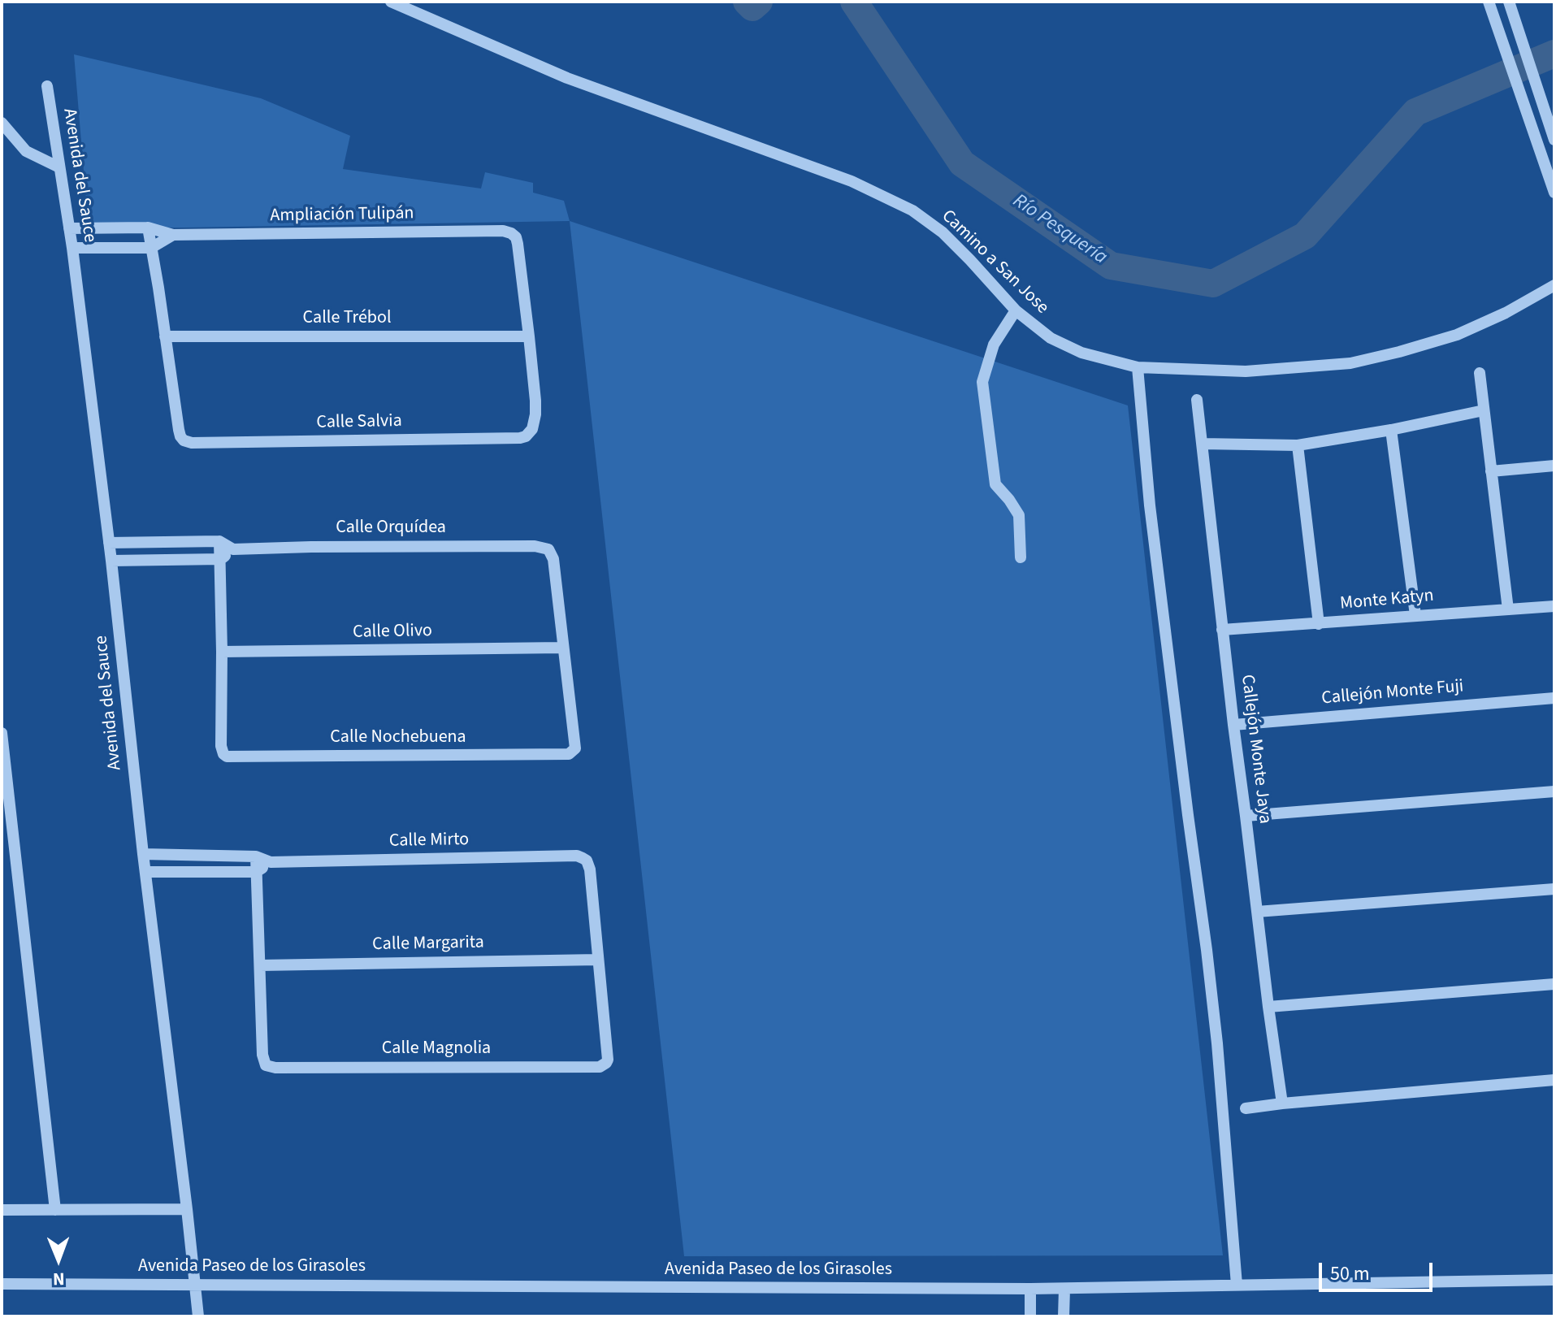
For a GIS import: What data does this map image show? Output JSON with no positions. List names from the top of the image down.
{
  "streets": {
    "street": [
      "Avenida del Sauce",
      "Ampliación Tulipán",
      "Camino a San Jose",
      "Calle Trébol",
      "Calle Salvia",
      "Calle Orquídea",
      "Monte Katyn",
      "Calle Olivo",
      "Callejón Monte Fuji",
      "Calle Nochebuena",
      "Callejón Monte Jaya",
      "Calle Mirto",
      "Calle Margarita",
      "Calle Magnolia",
      "Avenida Paseo de los Girasoles"
    ]
  },
  "crossings": [
    ["Avenida del Sauce", "Ampliación Tulipán"],
    ["Avenida del Sauce", "Calle Mirto"],
    ["Avenida del Sauce", "Avenida Paseo de los Girasoles"],
    ["Ampliación Tulipán", "Calle Trébol"],
    ["Ampliación Tulipán", "Calle Salvia"],
    ["Calle Trébol", "Calle Salvia"],
    ["Calle Orquídea", "Calle Olivo"],
    ["Calle Orquídea", "Calle Nochebuena"],
    ["Monte Katyn", "Callejón Monte Jaya"],
    ["Calle Olivo", "Calle Nochebuena"],
    ["Callejón Monte Fuji", "Callejón Monte Jaya"],
    ["Calle Mirto", "Calle Margarita"],
    ["Calle Mirto", "Calle Magnolia"],
    ["Calle Margarita", "Calle Magnolia"]
  ],
  "water": ["Río Pesquería"],
  "scale_bar": "50 m",
  "north": "bottom"
}
